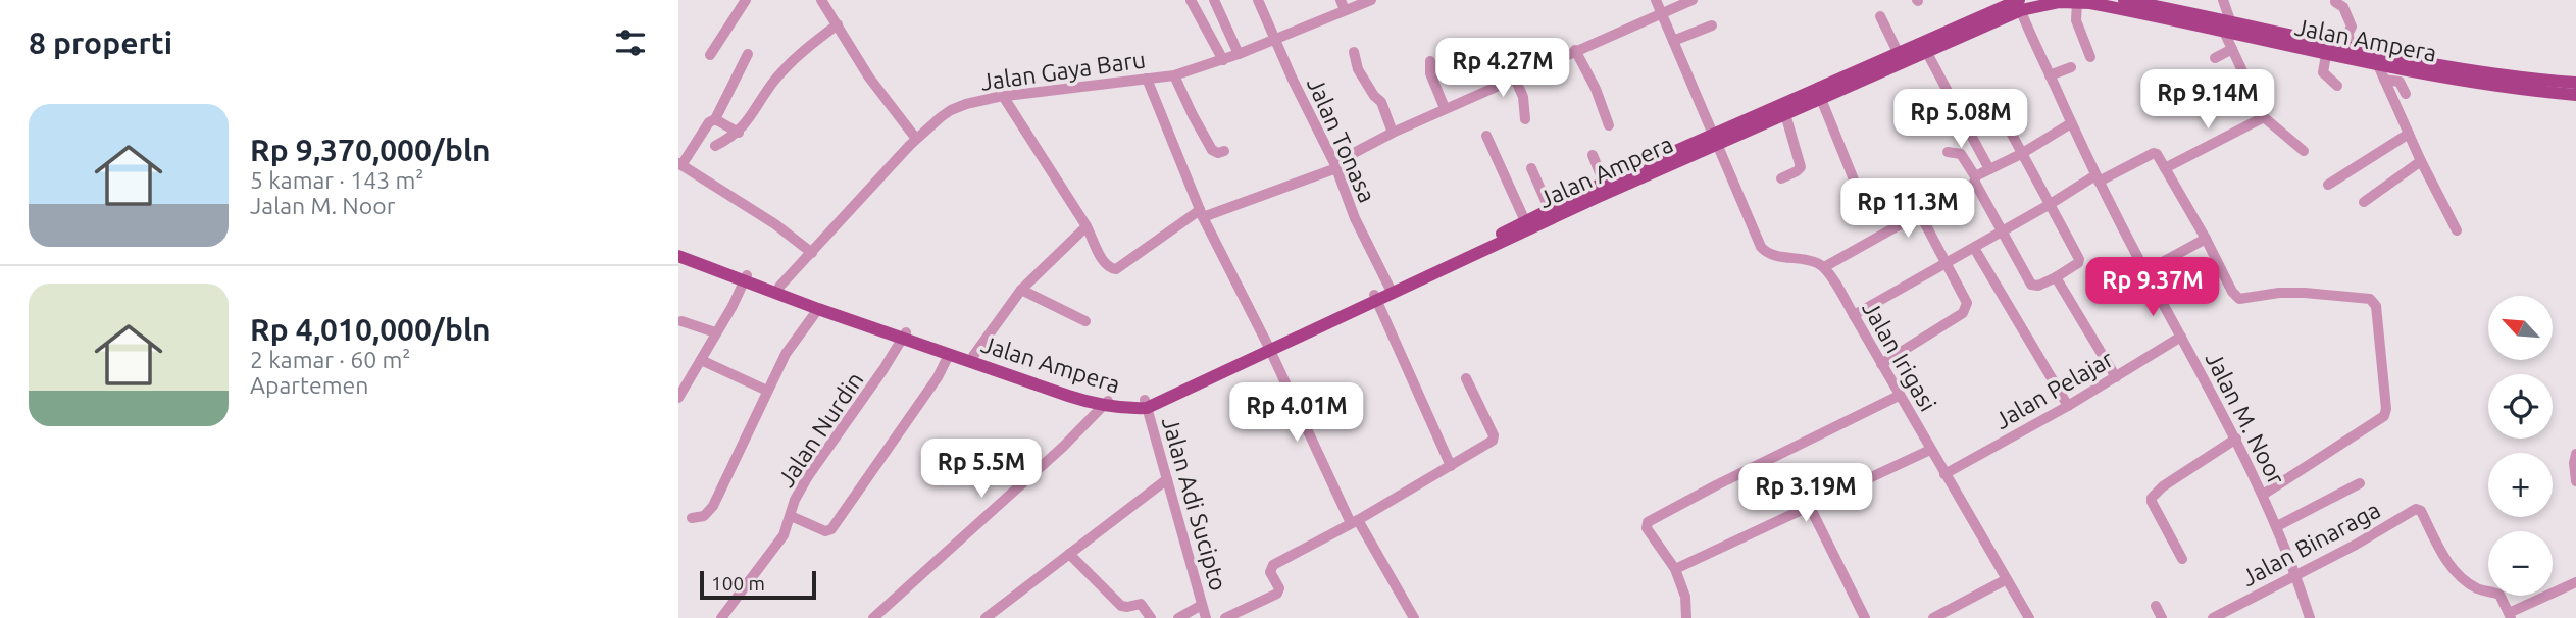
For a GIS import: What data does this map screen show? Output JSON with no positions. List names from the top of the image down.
{
  "streets": {
    "main road": ["Jalan Ampera"],
    "street": [
      "Jalan Gaya Baru",
      "Jalan Tonasa",
      "Jalan Irigasi",
      "Jalan Pelajar",
      "Jalan M. Noor",
      "Jalan Nurdin",
      "Jalan Adi Sucipto",
      "Jalan Binaraga"
    ]
  },
  "crossings": [
    ["Jalan Ampera", "Jalan Gaya Baru"],
    ["Jalan Ampera", "Jalan Tonasa"],
    ["Jalan Ampera", "Jalan M. Noor"],
    ["Jalan Ampera", "Jalan Nurdin"],
    ["Jalan Ampera", "Jalan Adi Sucipto"],
    ["Jalan Gaya Baru", "Jalan Tonasa"],
    ["Jalan Irigasi", "Jalan Pelajar"],
    ["Jalan Pelajar", "Jalan M. Noor"],
    ["Jalan M. Noor", "Jalan Binaraga"]
  ],
  "scale_bar": "100 m",
  "north": "top left",
  "page": {
    "heading": "8 properti",
    "price": [
      "Rp 4.27M",
      "Rp 9.14M",
      "Rp 5.08M",
      "Rp 11.3M",
      "Rp 9.37M",
      "Rp 4.01M",
      "Rp 5.5M",
      "Rp 3.19M"
    ],
    "list": [
      {
        "name": "Rp 9,370,000/bln",
        "note": "5 kamar · 143 m² · Jalan M. Noor"
      },
      {
        "name": "Rp 4,010,000/bln",
        "note": "2 kamar · 60 m² · Apartemen"
      }
    ],
    "map_buttons": ["+", "−"],
    "scale": "100 m"
  }
}
